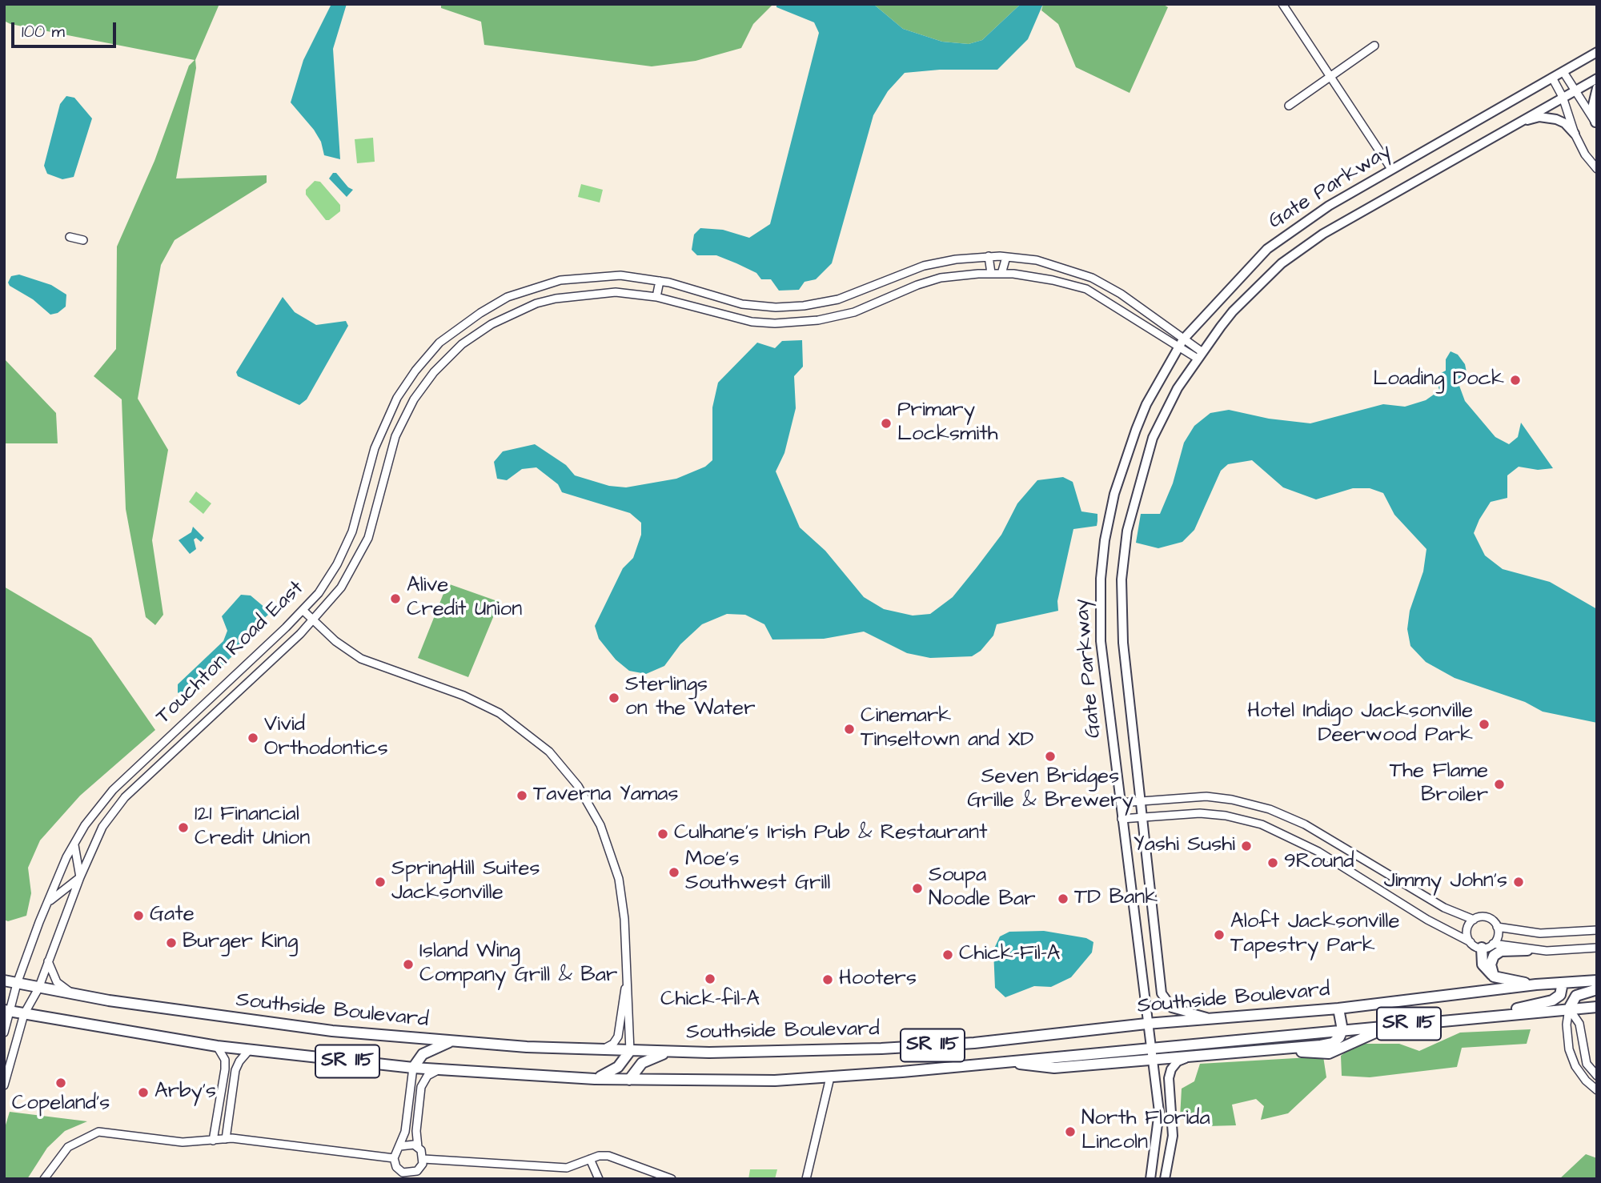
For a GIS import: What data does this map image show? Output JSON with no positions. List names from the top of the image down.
{
  "streets": {
    "highway": ["Southside Boulevard", "SR 115"],
    "main road": ["Gate Parkway"],
    "street": ["Touchton Road East"]
  },
  "crossings": [
    ["Gate Parkway", "Touchton Road East"],
    ["Gate Parkway", "Southside Boulevard"],
    ["Touchton Road East", "Southside Boulevard"]
  ],
  "places": [
    "Loading Dock",
    "Primary Locksmith",
    "Alive Credit Union",
    "Sterlings on the Water",
    "Hotel Indigo Jacksonville Deerwood Park",
    "Cinemark Tinseltown and XD",
    "Vivid Orthodontics",
    "Seven Bridges Grille & Brewery",
    "The Flame Broiler",
    "Taverna Yamas",
    "121 Financial Credit Union",
    "Culhane's Irish Pub & Restaurant",
    "Yashi Sushi",
    "9Round",
    "Moe's Southwest Grill",
    "SpringHill Suites Jacksonville",
    "Jimmy John's",
    "Soupa Noodle Bar",
    "TD Bank",
    "Gate",
    "Aloft Jacksonville Tapestry Park",
    "Burger King",
    "Chick-Fil-A",
    "Island Wing Company Grill & Bar",
    "Chick-fil-A",
    "Hooters",
    "Copeland's",
    "Arby's",
    "North Florida Lincoln"
  ],
  "scale_bar": "100 m"
}
